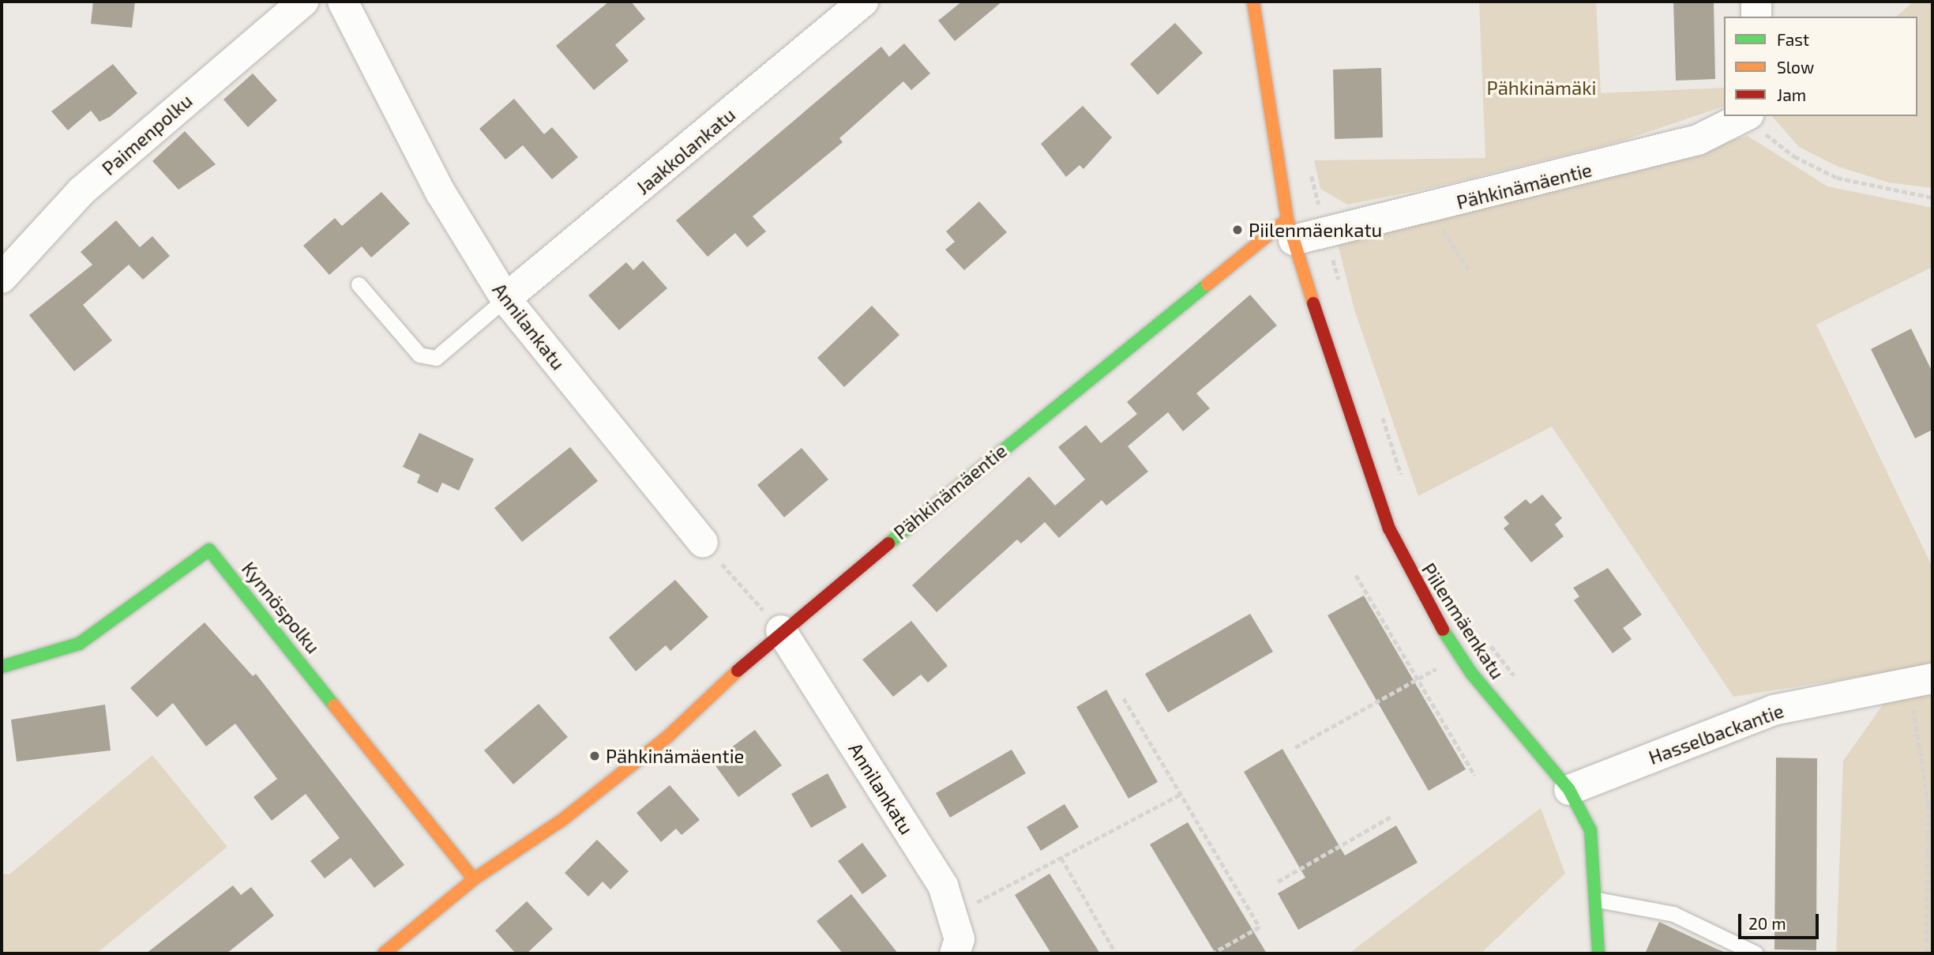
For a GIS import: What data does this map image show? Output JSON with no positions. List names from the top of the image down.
{
  "streets": {
    "street": [
      "Paimenpolku",
      "Jaakkolankatu",
      "Pähkinämäentie",
      "Annilankatu",
      "Kynnöspolku",
      "Piilenmäenkatu",
      "Hasselbackantie"
    ]
  },
  "crossings": [
    ["Jaakkolankatu", "Annilankatu"],
    ["Pähkinämäentie", "Annilankatu"],
    ["Pähkinämäentie", "Kynnöspolku"],
    ["Pähkinämäentie", "Piilenmäenkatu"],
    ["Piilenmäenkatu", "Hasselbackantie"]
  ],
  "parks": ["Pähkinämäki"],
  "places": ["Piilenmäenkatu", "Pähkinämäentie"],
  "legend": ["Fast", "Slow", "Jam"],
  "scale_bar": "20 m"
}
